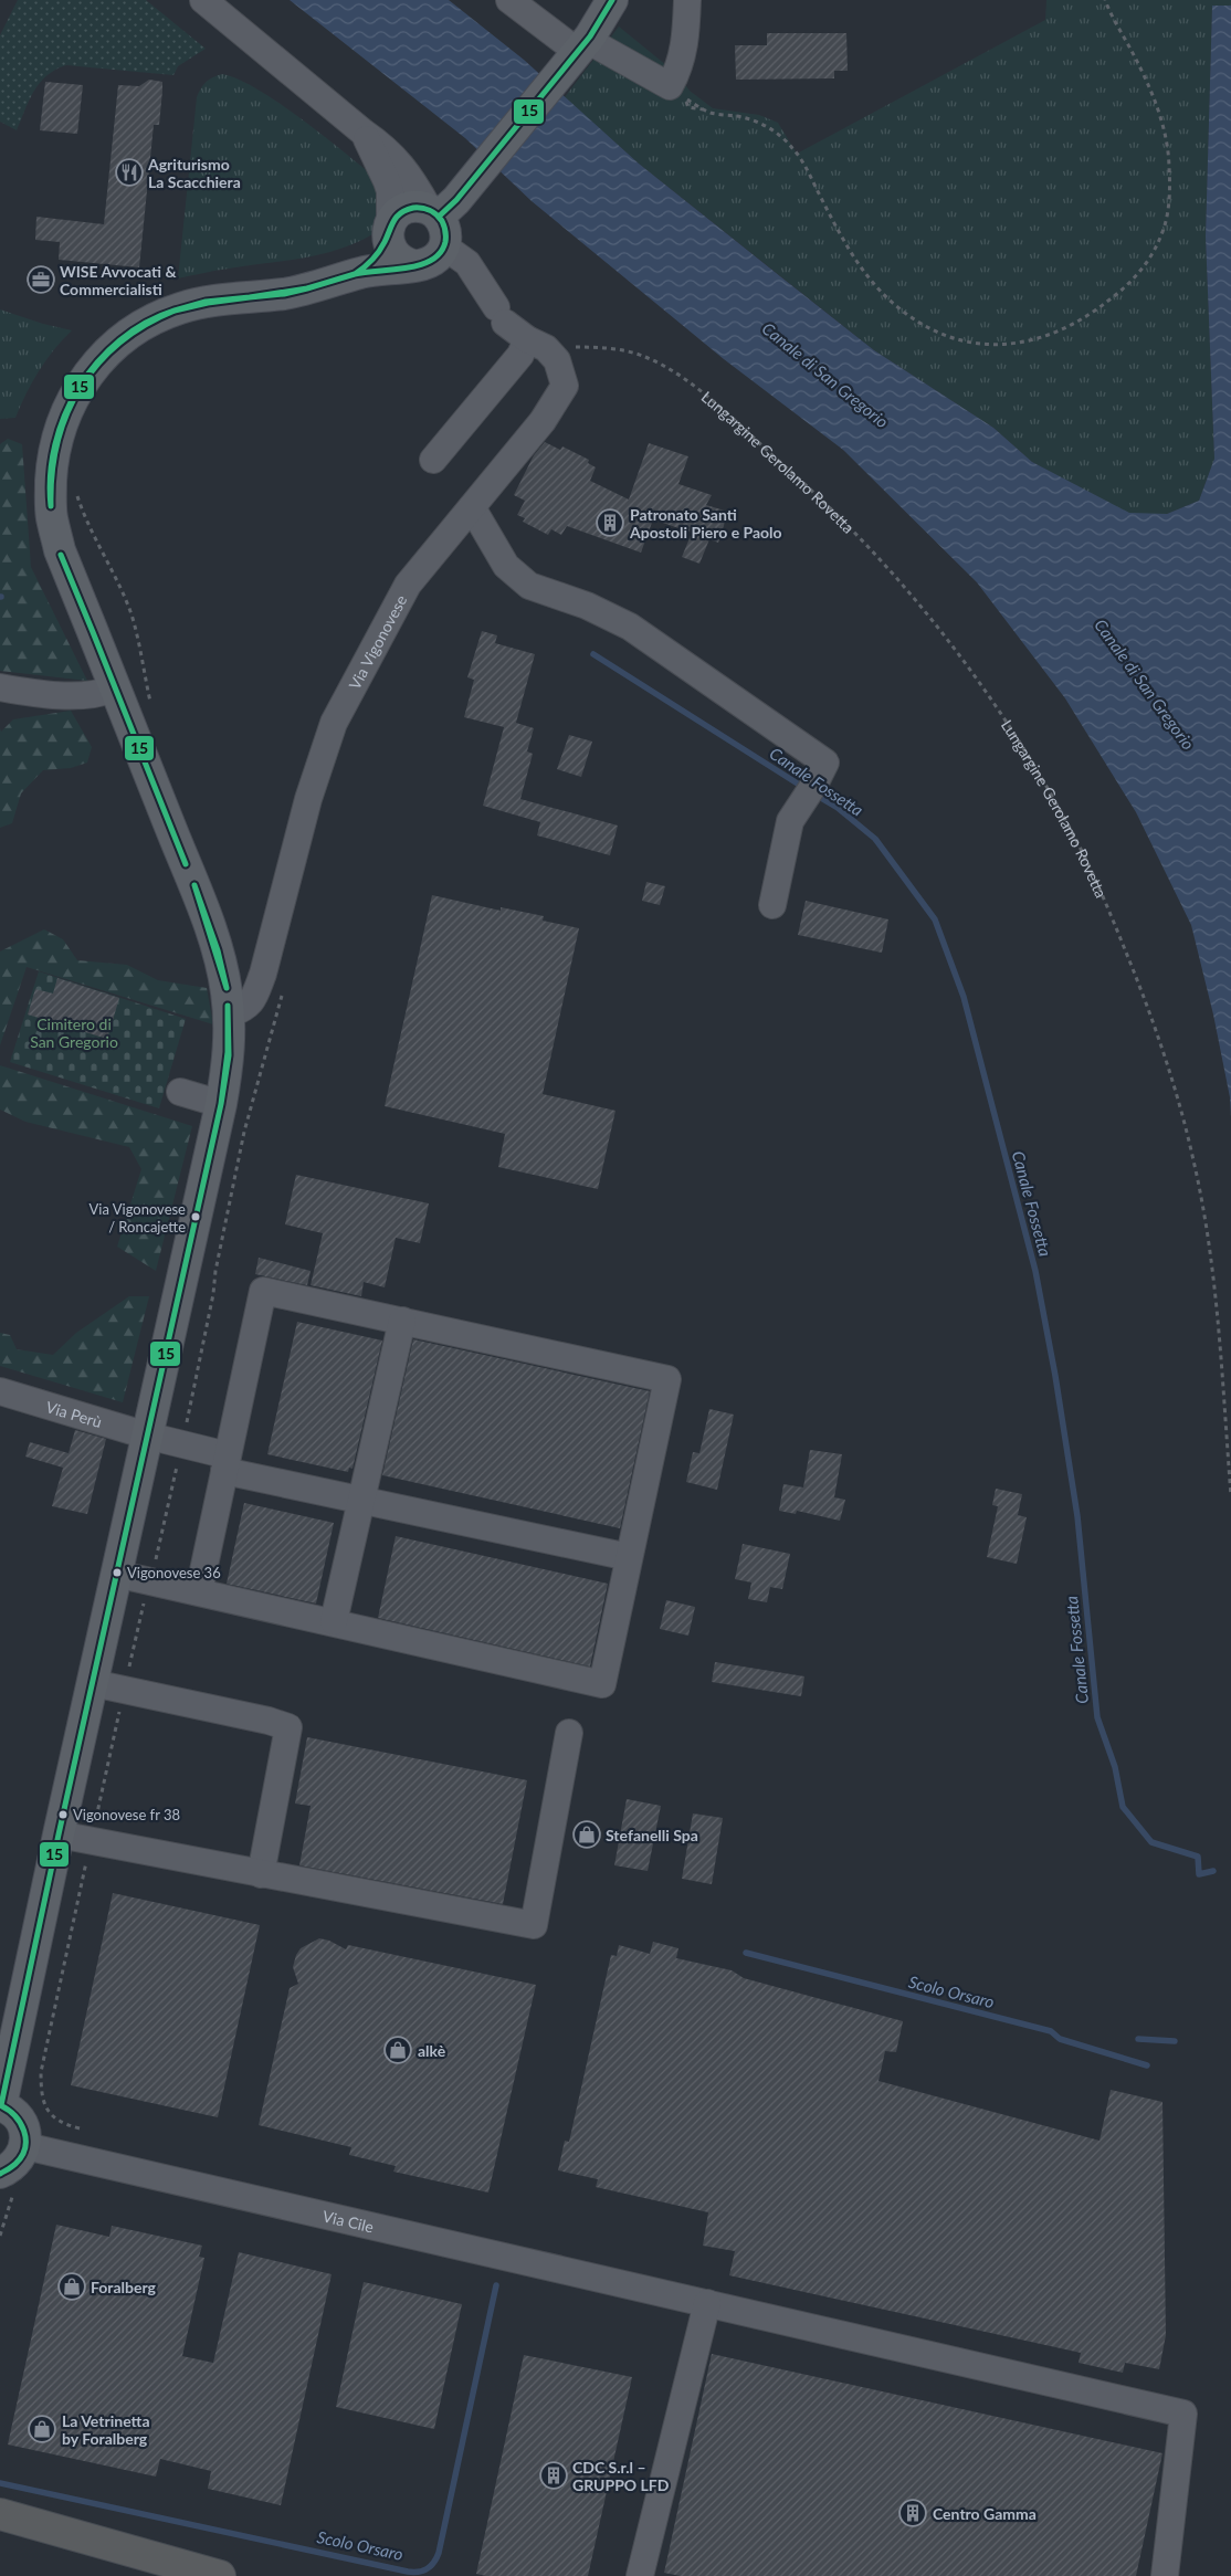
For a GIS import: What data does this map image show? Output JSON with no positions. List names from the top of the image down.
{
  "streets": {
    "street": ["Via Vigonovese", "Via Perù", "Via Cile"],
    "path": ["Lungargine Gerolamo Rovetta"]
  },
  "crossings": [
    ["Lungargine Gerolamo Rovetta", "Via Vigonovese"]
  ],
  "water": ["Canale di San Gregorio", "Canale Fossetta", "Scolo Orsaro"],
  "parks": ["Cimitero di San Gregorio"],
  "places": {
    "restaurant": ["Agriturismo La Scacchiera"],
    "office": ["WISE Avvocati & Commercialisti"],
    "building": ["Patronato Santi Apostoli Piero e Paolo", "CDC S.r.l – GRUPPO LFD", "Centro Gamma"],
    "other": ["Via Vigonovese / Roncajette", "Vigonovese 36", "Vigonovese fr 38"],
    "shop": [
      "Stefanelli Spa",
      "alkè",
      "Foralberg",
      "La Vetrinetta by Foralberg"
    ]
  },
  "lines": ["transit line 15"]
}
